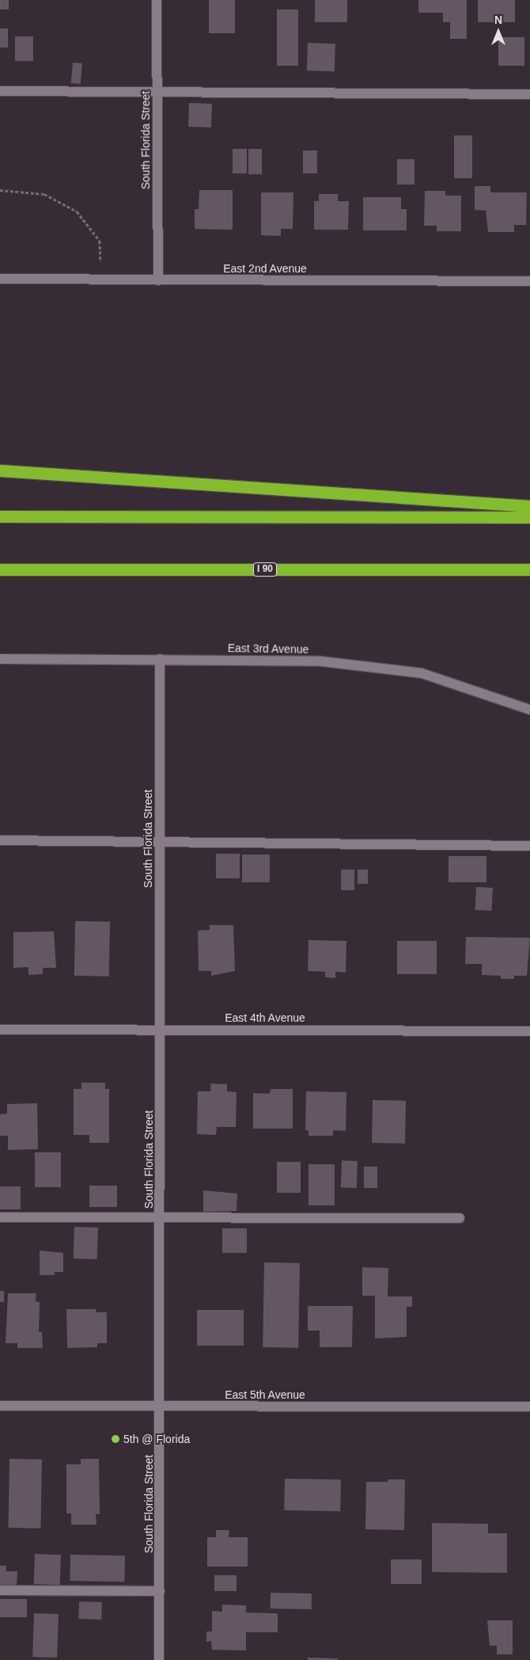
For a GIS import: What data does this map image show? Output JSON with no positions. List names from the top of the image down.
{
  "streets": {
    "highway": ["I 90"],
    "street": [
      "South Florida Street",
      "East 2nd Avenue",
      "East 3rd Avenue",
      "East 4th Avenue",
      "East 5th Avenue"
    ]
  },
  "crossings": [
    ["South Florida Street", "East 2nd Avenue"],
    ["South Florida Street", "East 3rd Avenue"],
    ["South Florida Street", "East 4th Avenue"],
    ["South Florida Street", "East 5th Avenue"]
  ],
  "places": ["5th @ Florida"],
  "north": "top"
}
